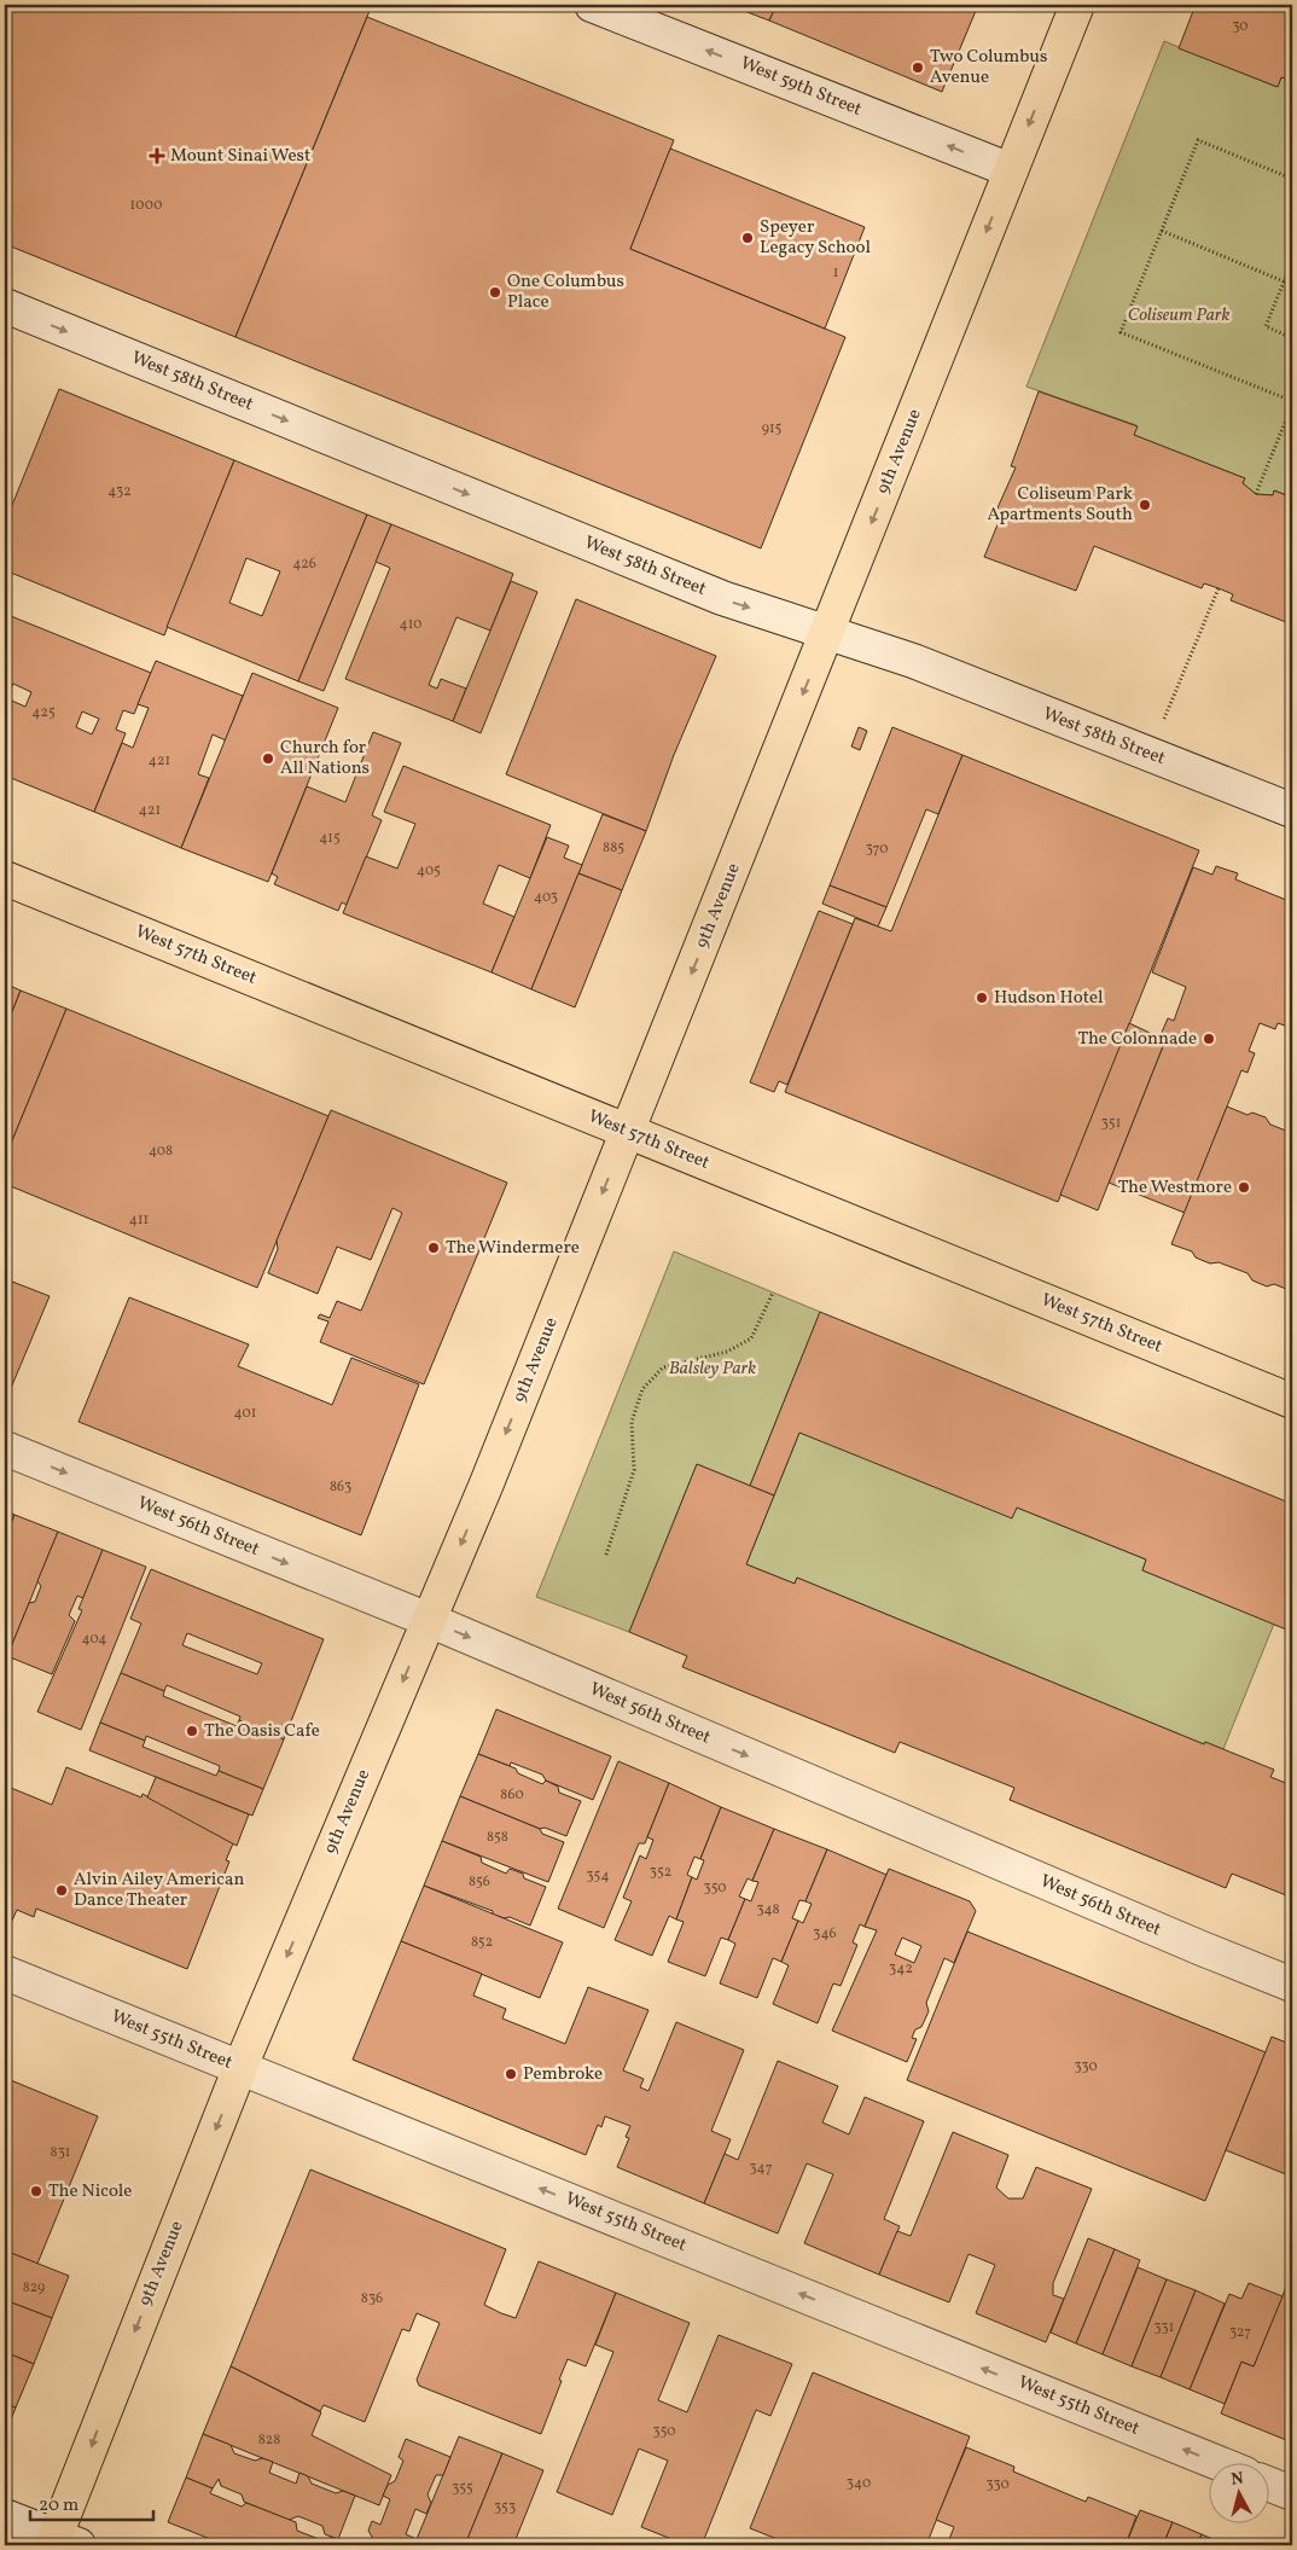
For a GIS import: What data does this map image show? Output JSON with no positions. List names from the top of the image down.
{
  "streets": {
    "main road": ["9th Avenue", "West 57th Street"],
    "street": [
      "West 59th Street",
      "West 58th Street",
      "West 56th Street",
      "West 55th Street"
    ]
  },
  "crossings": [
    ["West 59th Street", "9th Avenue"],
    ["West 58th Street", "9th Avenue"],
    ["9th Avenue", "West 57th Street"],
    ["9th Avenue", "West 56th Street"],
    ["9th Avenue", "West 55th Street"]
  ],
  "one_way": [
    "West 59th Street",
    "West 58th Street",
    "9th Avenue",
    "West 56th Street",
    "West 55th Street"
  ],
  "parks": ["Coliseum Park", "Balsley Park"],
  "places": {
    "other": [
      "Two Columbus Avenue",
      "Speyer Legacy School",
      "One Columbus Place",
      "Coliseum Park Apartments South",
      "Church for All Nations",
      "Hudson Hotel",
      "The Colonnade",
      "The Westmore",
      "The Windermere",
      "The Oasis Cafe",
      "Alvin Ailey American Dance Theater",
      "Pembroke",
      "The Nicole"
    ],
    "health": ["Mount Sinai West"]
  },
  "house_numbers": [
    "30",
    "1000",
    "1",
    "915",
    "432",
    "426",
    "410",
    "425",
    "421",
    "421",
    "415",
    "885",
    "370",
    "405",
    "403",
    "351",
    "408",
    "411",
    "401",
    "863",
    "404",
    "860",
    "858",
    "352",
    "354",
    "856",
    "350",
    "348",
    "346",
    "852",
    "342",
    "330",
    "831",
    "347",
    "829",
    "836",
    "331",
    "327",
    "350",
    "828",
    "340",
    "330",
    "355",
    "353"
  ],
  "scale_bar": "20 m",
  "north": "top"
}
